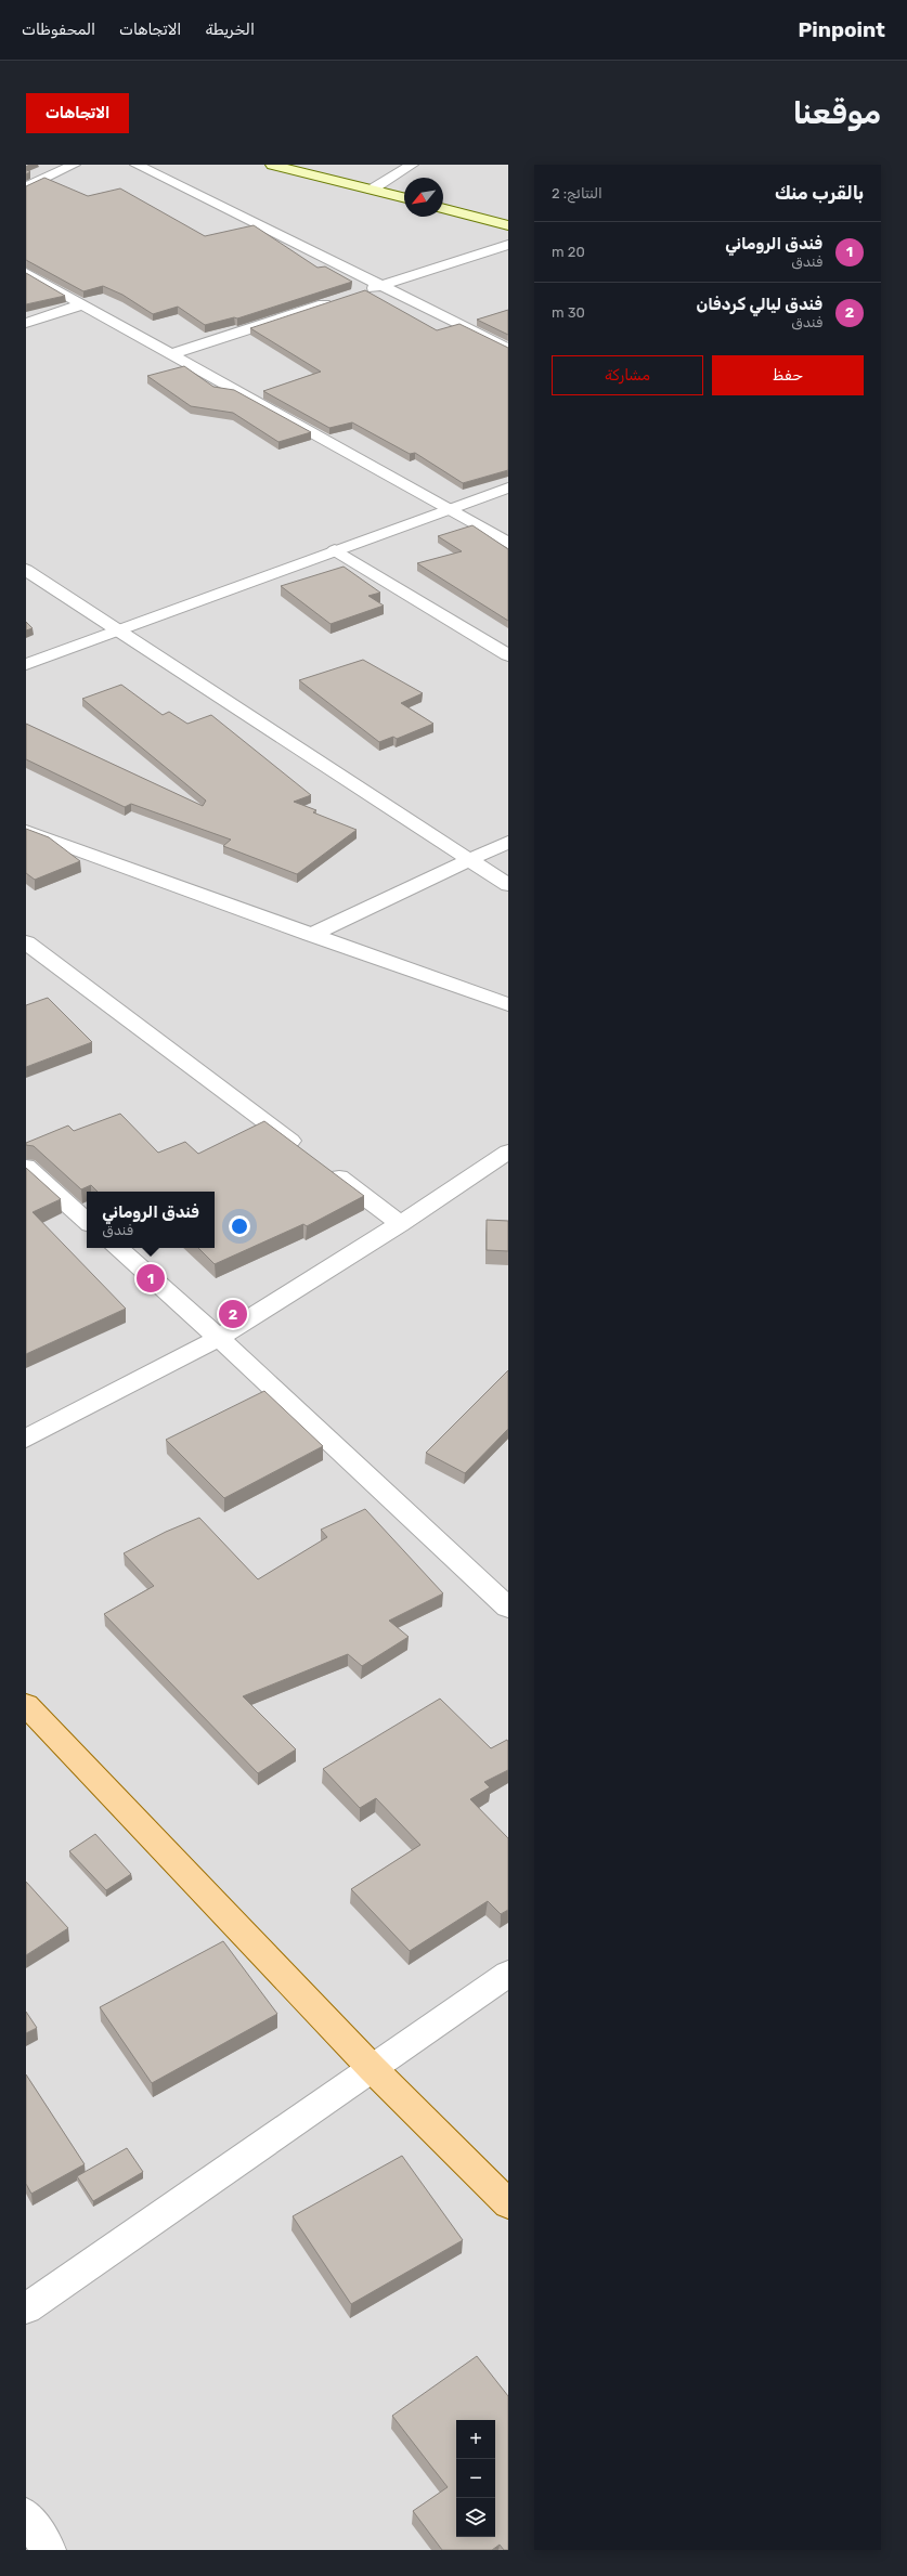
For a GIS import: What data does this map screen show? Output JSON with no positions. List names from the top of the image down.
{
  "north": "bottom left",
  "page": {
    "header": "Pinpoint",
    "nav": ["الخريطة", "الاتجاهات", "المحفوظات"],
    "buttons": [
      "الاتجاهات",
      ["حفظ", "مشاركة"]
    ],
    "title": "موقعنا",
    "heading": ["بالقرب منك", "النتائج: 2"],
    "list": [
      {
        "mark": "1",
        "name": "فندق الروماني",
        "note": "فندق",
        "value": "20 m"
      },
      {
        "mark": "2",
        "name": "فندق ليالي كردفان",
        "note": "فندق",
        "value": "30 m"
      }
    ],
    "popup": ["فندق الروماني", "فندق"],
    "pins": ["1", "2"],
    "map_buttons": ["+", "−"]
  }
}
